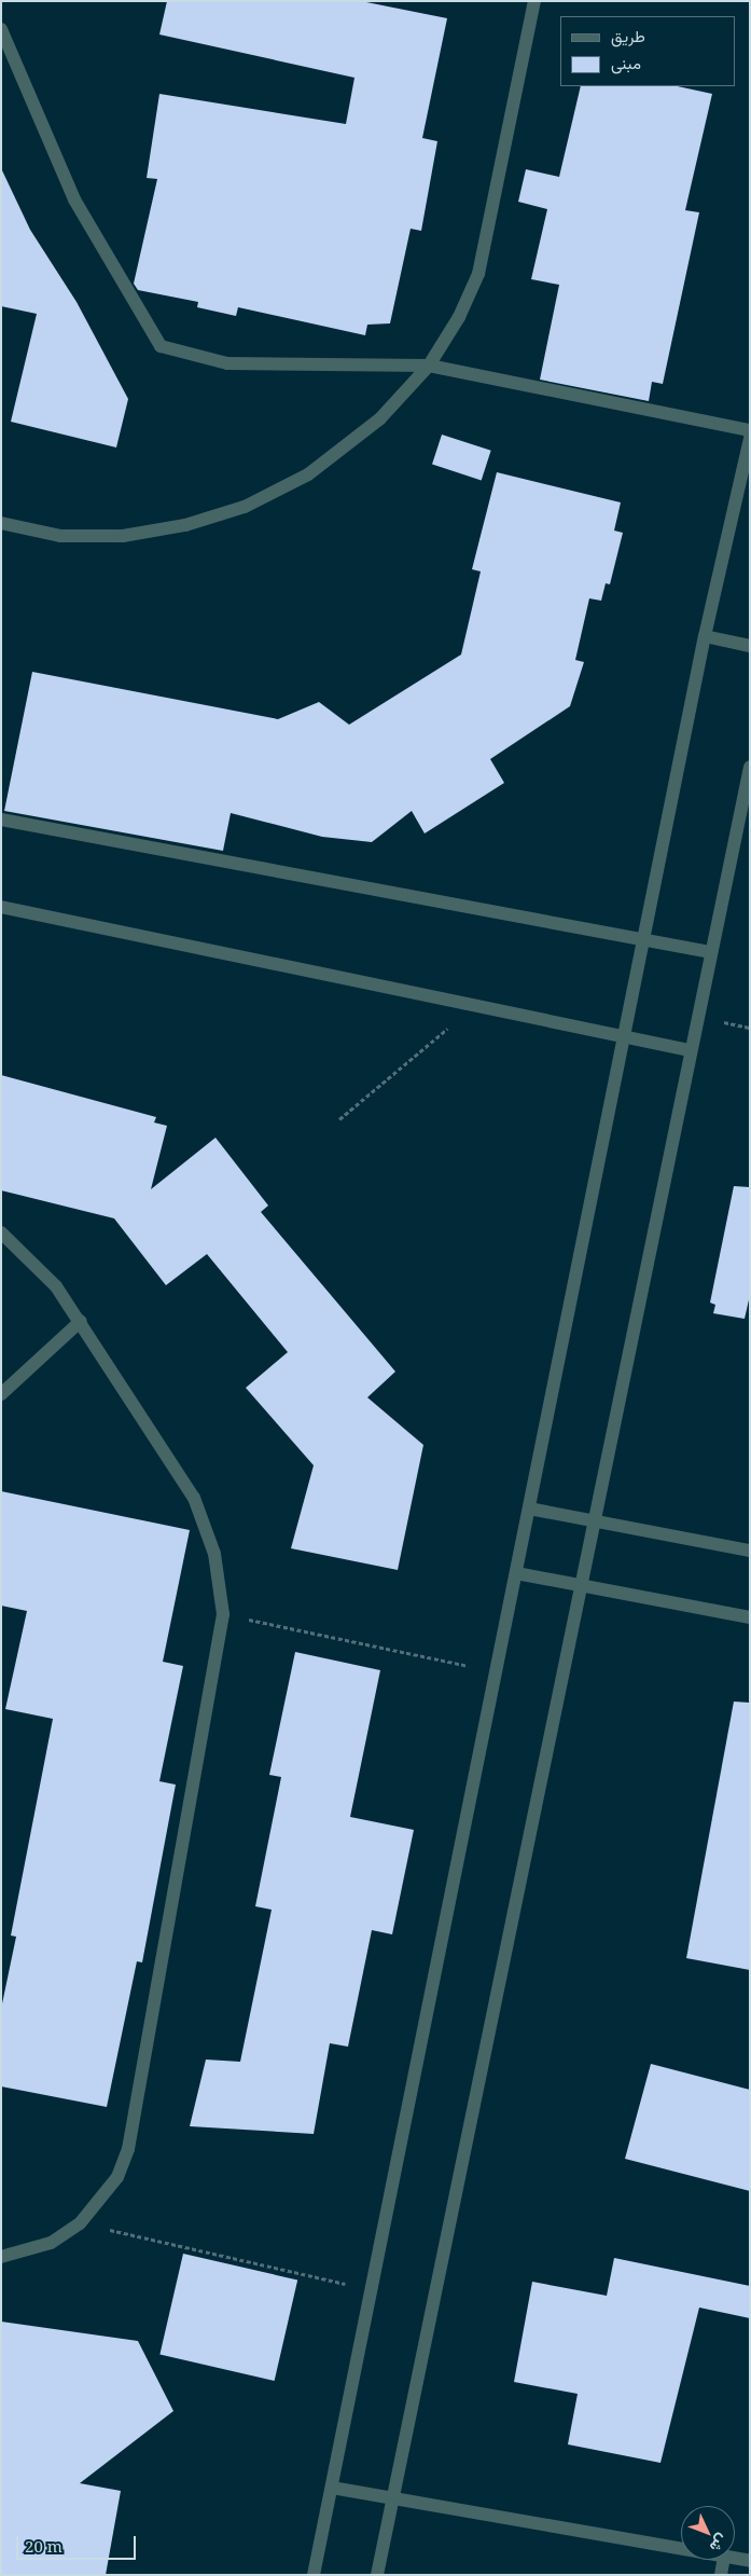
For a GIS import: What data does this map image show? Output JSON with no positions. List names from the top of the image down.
{
  "legend": ["طريق", "مبنى"],
  "scale_bar": "20 m",
  "north": "bottom right"
}
